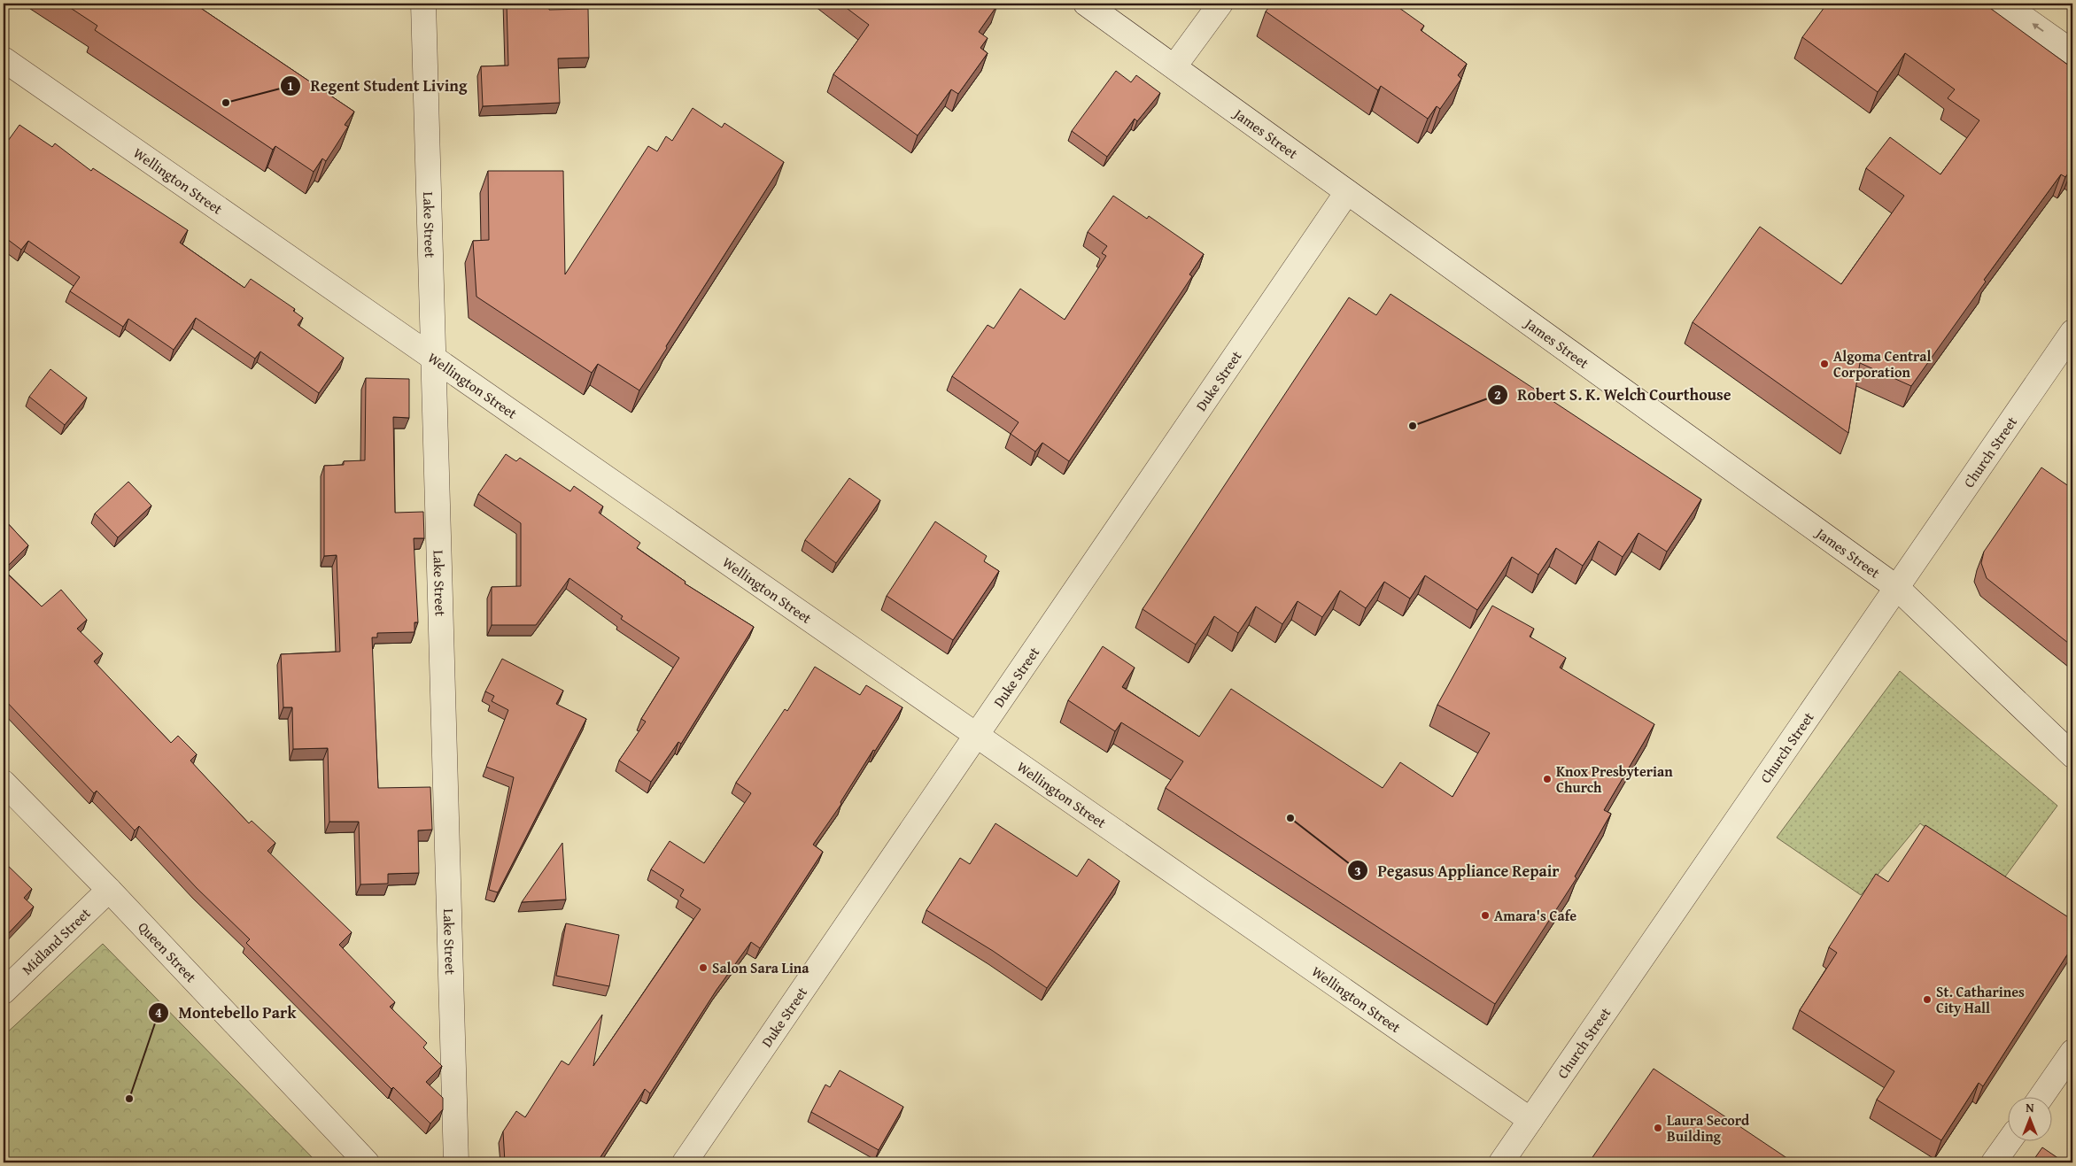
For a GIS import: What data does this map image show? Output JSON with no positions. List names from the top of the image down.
{
  "streets": {
    "street": [
      "James Street",
      "Wellington Street",
      "Lake Street",
      "Duke Street",
      "Church Street",
      "Midland Street",
      "Queen Street"
    ]
  },
  "crossings": [
    ["James Street", "Duke Street"],
    ["James Street", "Church Street"],
    ["Wellington Street", "Lake Street"],
    ["Wellington Street", "Duke Street"],
    ["Wellington Street", "Church Street"],
    ["Midland Street", "Queen Street"]
  ],
  "places": [
    "Regent Student Living",
    "Algoma Central Corporation",
    "Robert S. K. Welch Courthouse",
    "Knox Presbyterian Church",
    "Pegasus Appliance Repair",
    "Amara's Cafe",
    "Salon Sara Lina",
    "St. Catharines City Hall",
    "Montebello Park",
    "Laura Secord Building"
  ],
  "north": "top"
}
